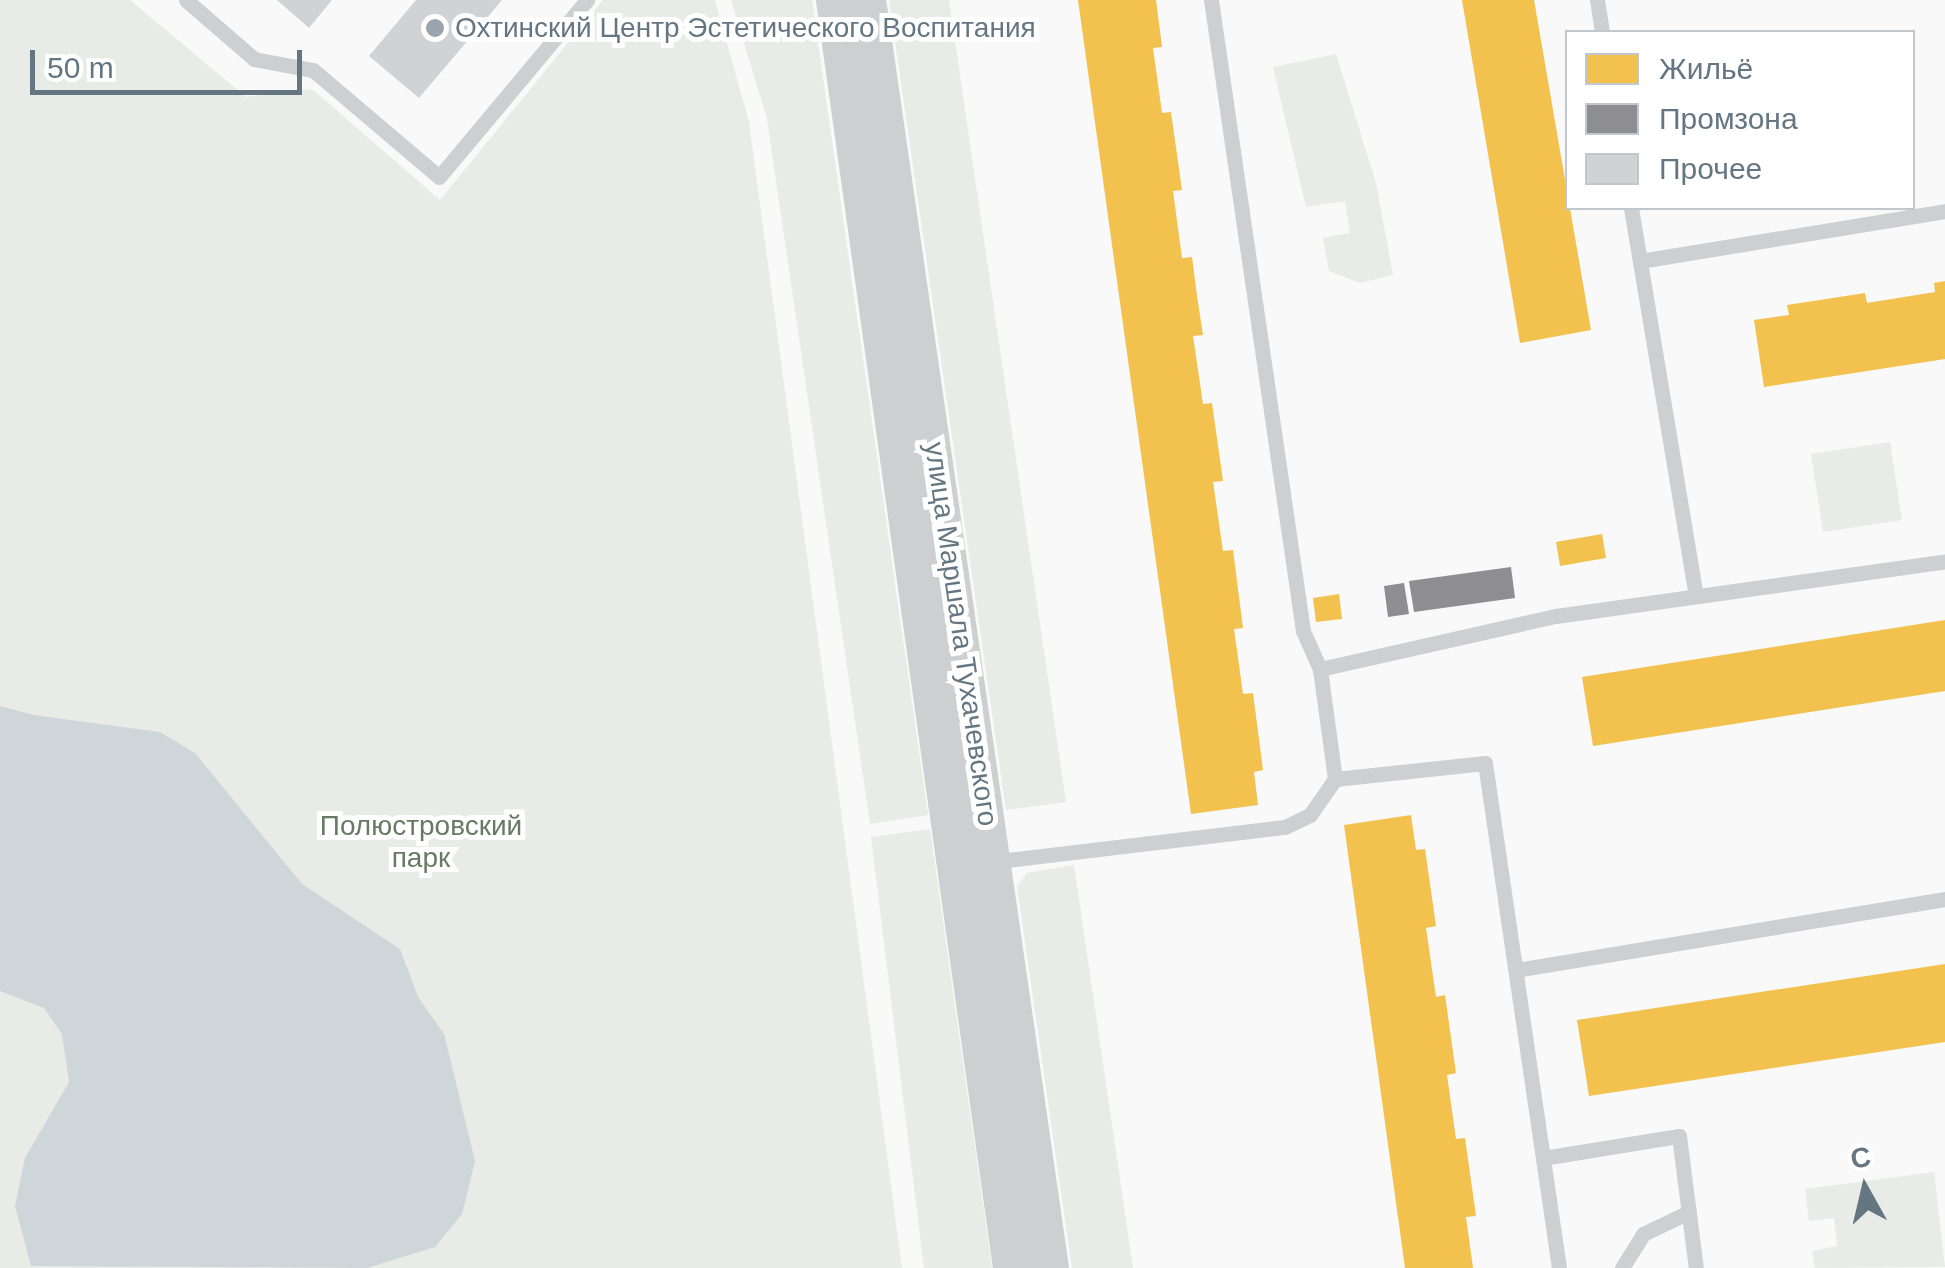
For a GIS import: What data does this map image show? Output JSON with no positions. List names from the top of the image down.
{
  "streets": {
    "street": ["улица Маршала Тухачевского"]
  },
  "parks": ["Полюстровский парк"],
  "places": ["Охтинский Центр Эстетического Воспитания"],
  "legend": ["Жильё", "Промзона", "Прочее"],
  "scale_bar": "50 m",
  "north": "top"
}
